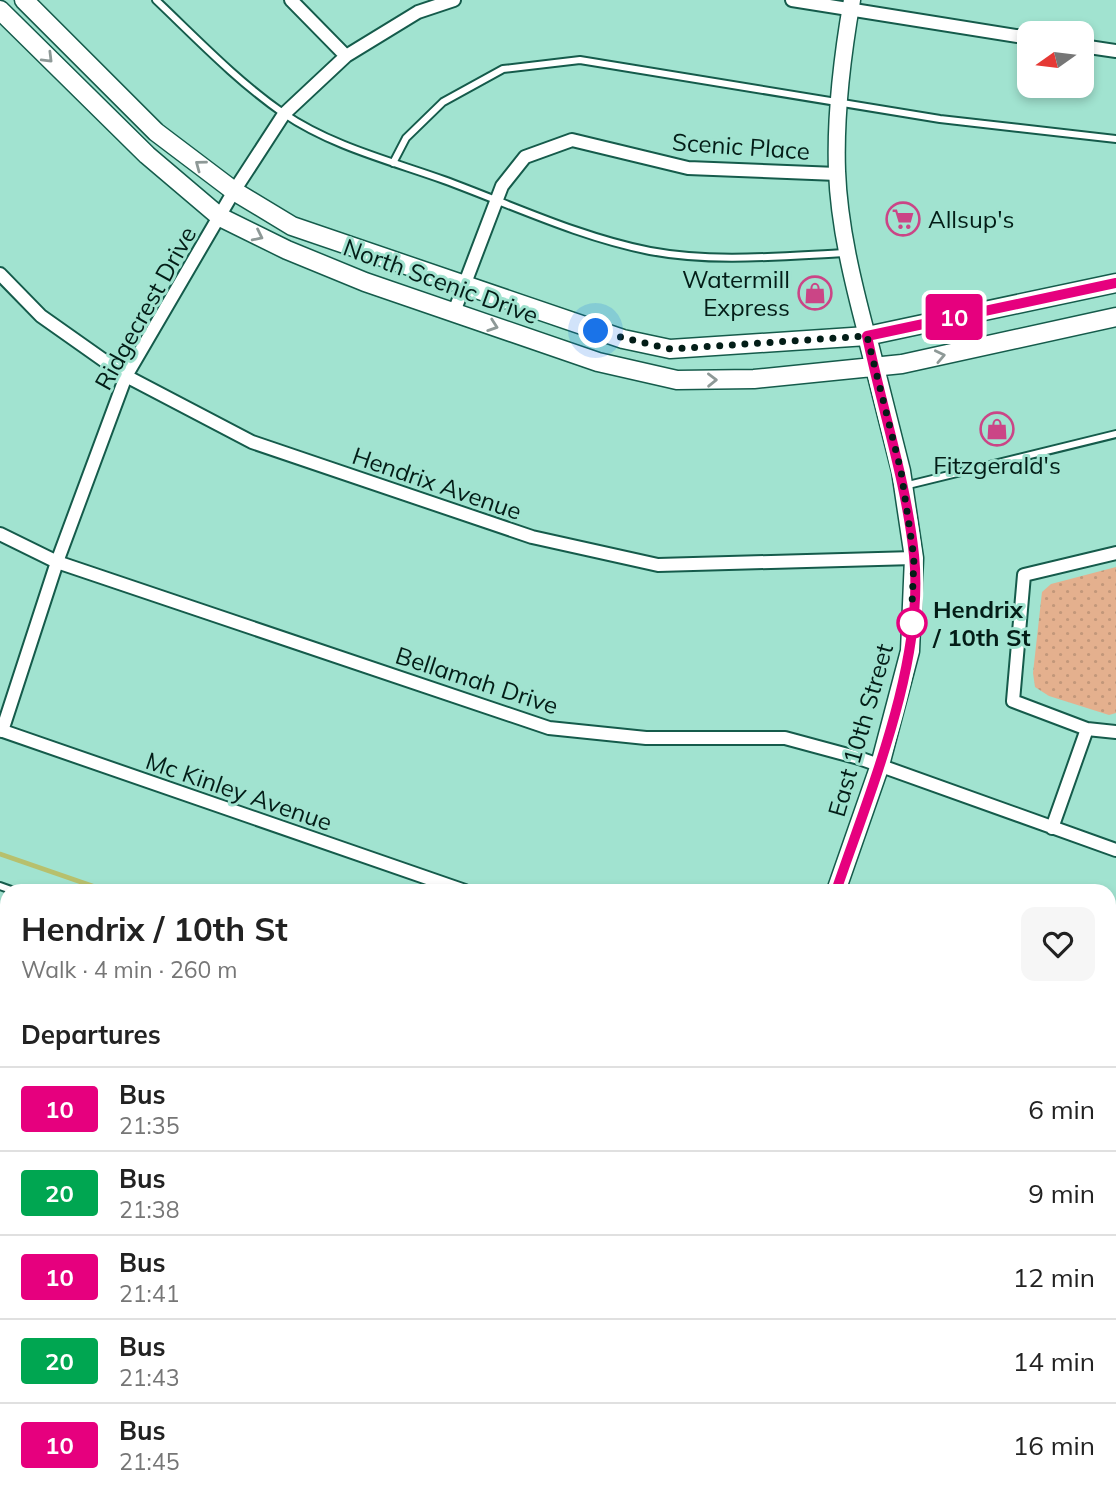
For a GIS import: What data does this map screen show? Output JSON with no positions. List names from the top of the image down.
{
  "streets": {
    "main road": ["North Scenic Drive", "East 10th Street"],
    "street": [
      "Scenic Place",
      "Ridgecrest Drive",
      "Hendrix Avenue",
      "Bellamah Drive",
      "Mc Kinley Avenue"
    ]
  },
  "crossings": [
    ["Scenic Place", "North Scenic Drive"],
    ["Scenic Place", "East 10th Street"],
    ["North Scenic Drive", "Ridgecrest Drive"],
    ["North Scenic Drive", "East 10th Street"],
    ["Ridgecrest Drive", "Hendrix Avenue"],
    ["Ridgecrest Drive", "Bellamah Drive"],
    ["Ridgecrest Drive", "Mc Kinley Avenue"],
    ["Hendrix Avenue", "East 10th Street"],
    ["Bellamah Drive", "East 10th Street"]
  ],
  "places": {
    "supermarket": ["Allsup's"],
    "shop": ["Watermill Express", "Fitzgerald's"],
    "other": ["Hendrix / 10th St"]
  },
  "lines": ["bus line 10"],
  "north": "left",
  "page": {
    "on_map": "10",
    "heading": [
      ["Hendrix / 10th St", "Walk · 4 min · 260 m"],
      "Departures"
    ],
    "list": [
      {
        "mark": "10",
        "name": "Bus",
        "note": "21:35",
        "value": "6 min"
      },
      {
        "mark": "20",
        "name": "Bus",
        "note": "21:38",
        "value": "9 min"
      },
      {
        "mark": "10",
        "name": "Bus",
        "note": "21:41",
        "value": "12 min"
      },
      {
        "mark": "20",
        "name": "Bus",
        "note": "21:43",
        "value": "14 min"
      },
      {
        "mark": "10",
        "name": "Bus",
        "note": "21:45",
        "value": "16 min"
      }
    ]
  }
}
